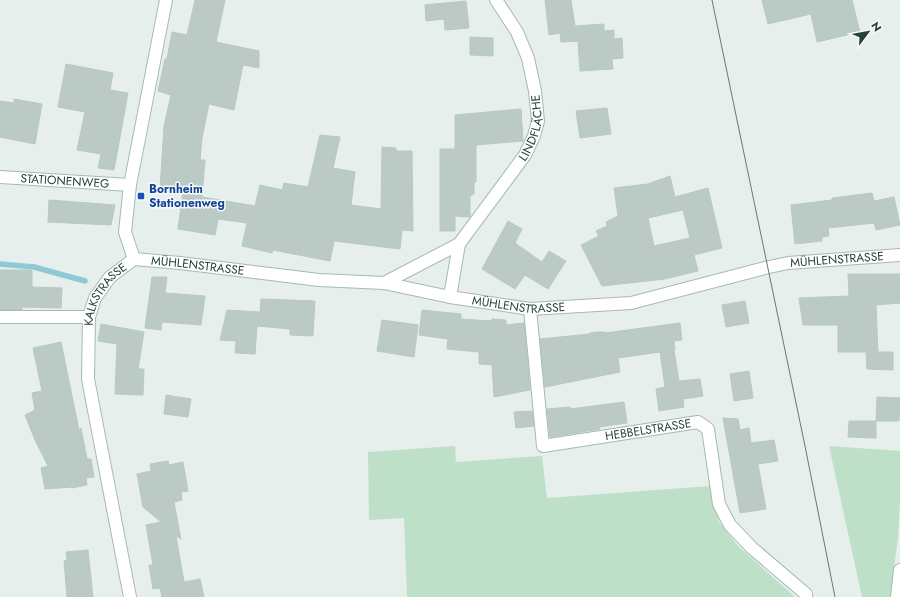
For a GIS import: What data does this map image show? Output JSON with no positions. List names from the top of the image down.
{
  "streets": {
    "street": [
      "LINDFLÄCHE",
      "STATIONENWEG",
      "MÜHLENSTRASSE",
      "KALKSTRASSE",
      "HEBBELSTRASSE"
    ]
  },
  "crossings": [
    ["LINDFLÄCHE", "MÜHLENSTRASSE"],
    ["STATIONENWEG", "KALKSTRASSE"],
    ["MÜHLENSTRASSE", "KALKSTRASSE"],
    ["MÜHLENSTRASSE", "HEBBELSTRASSE"]
  ],
  "places": {
    "transit": ["Bornheim Stationenweg"]
  },
  "north": "top right"
}
